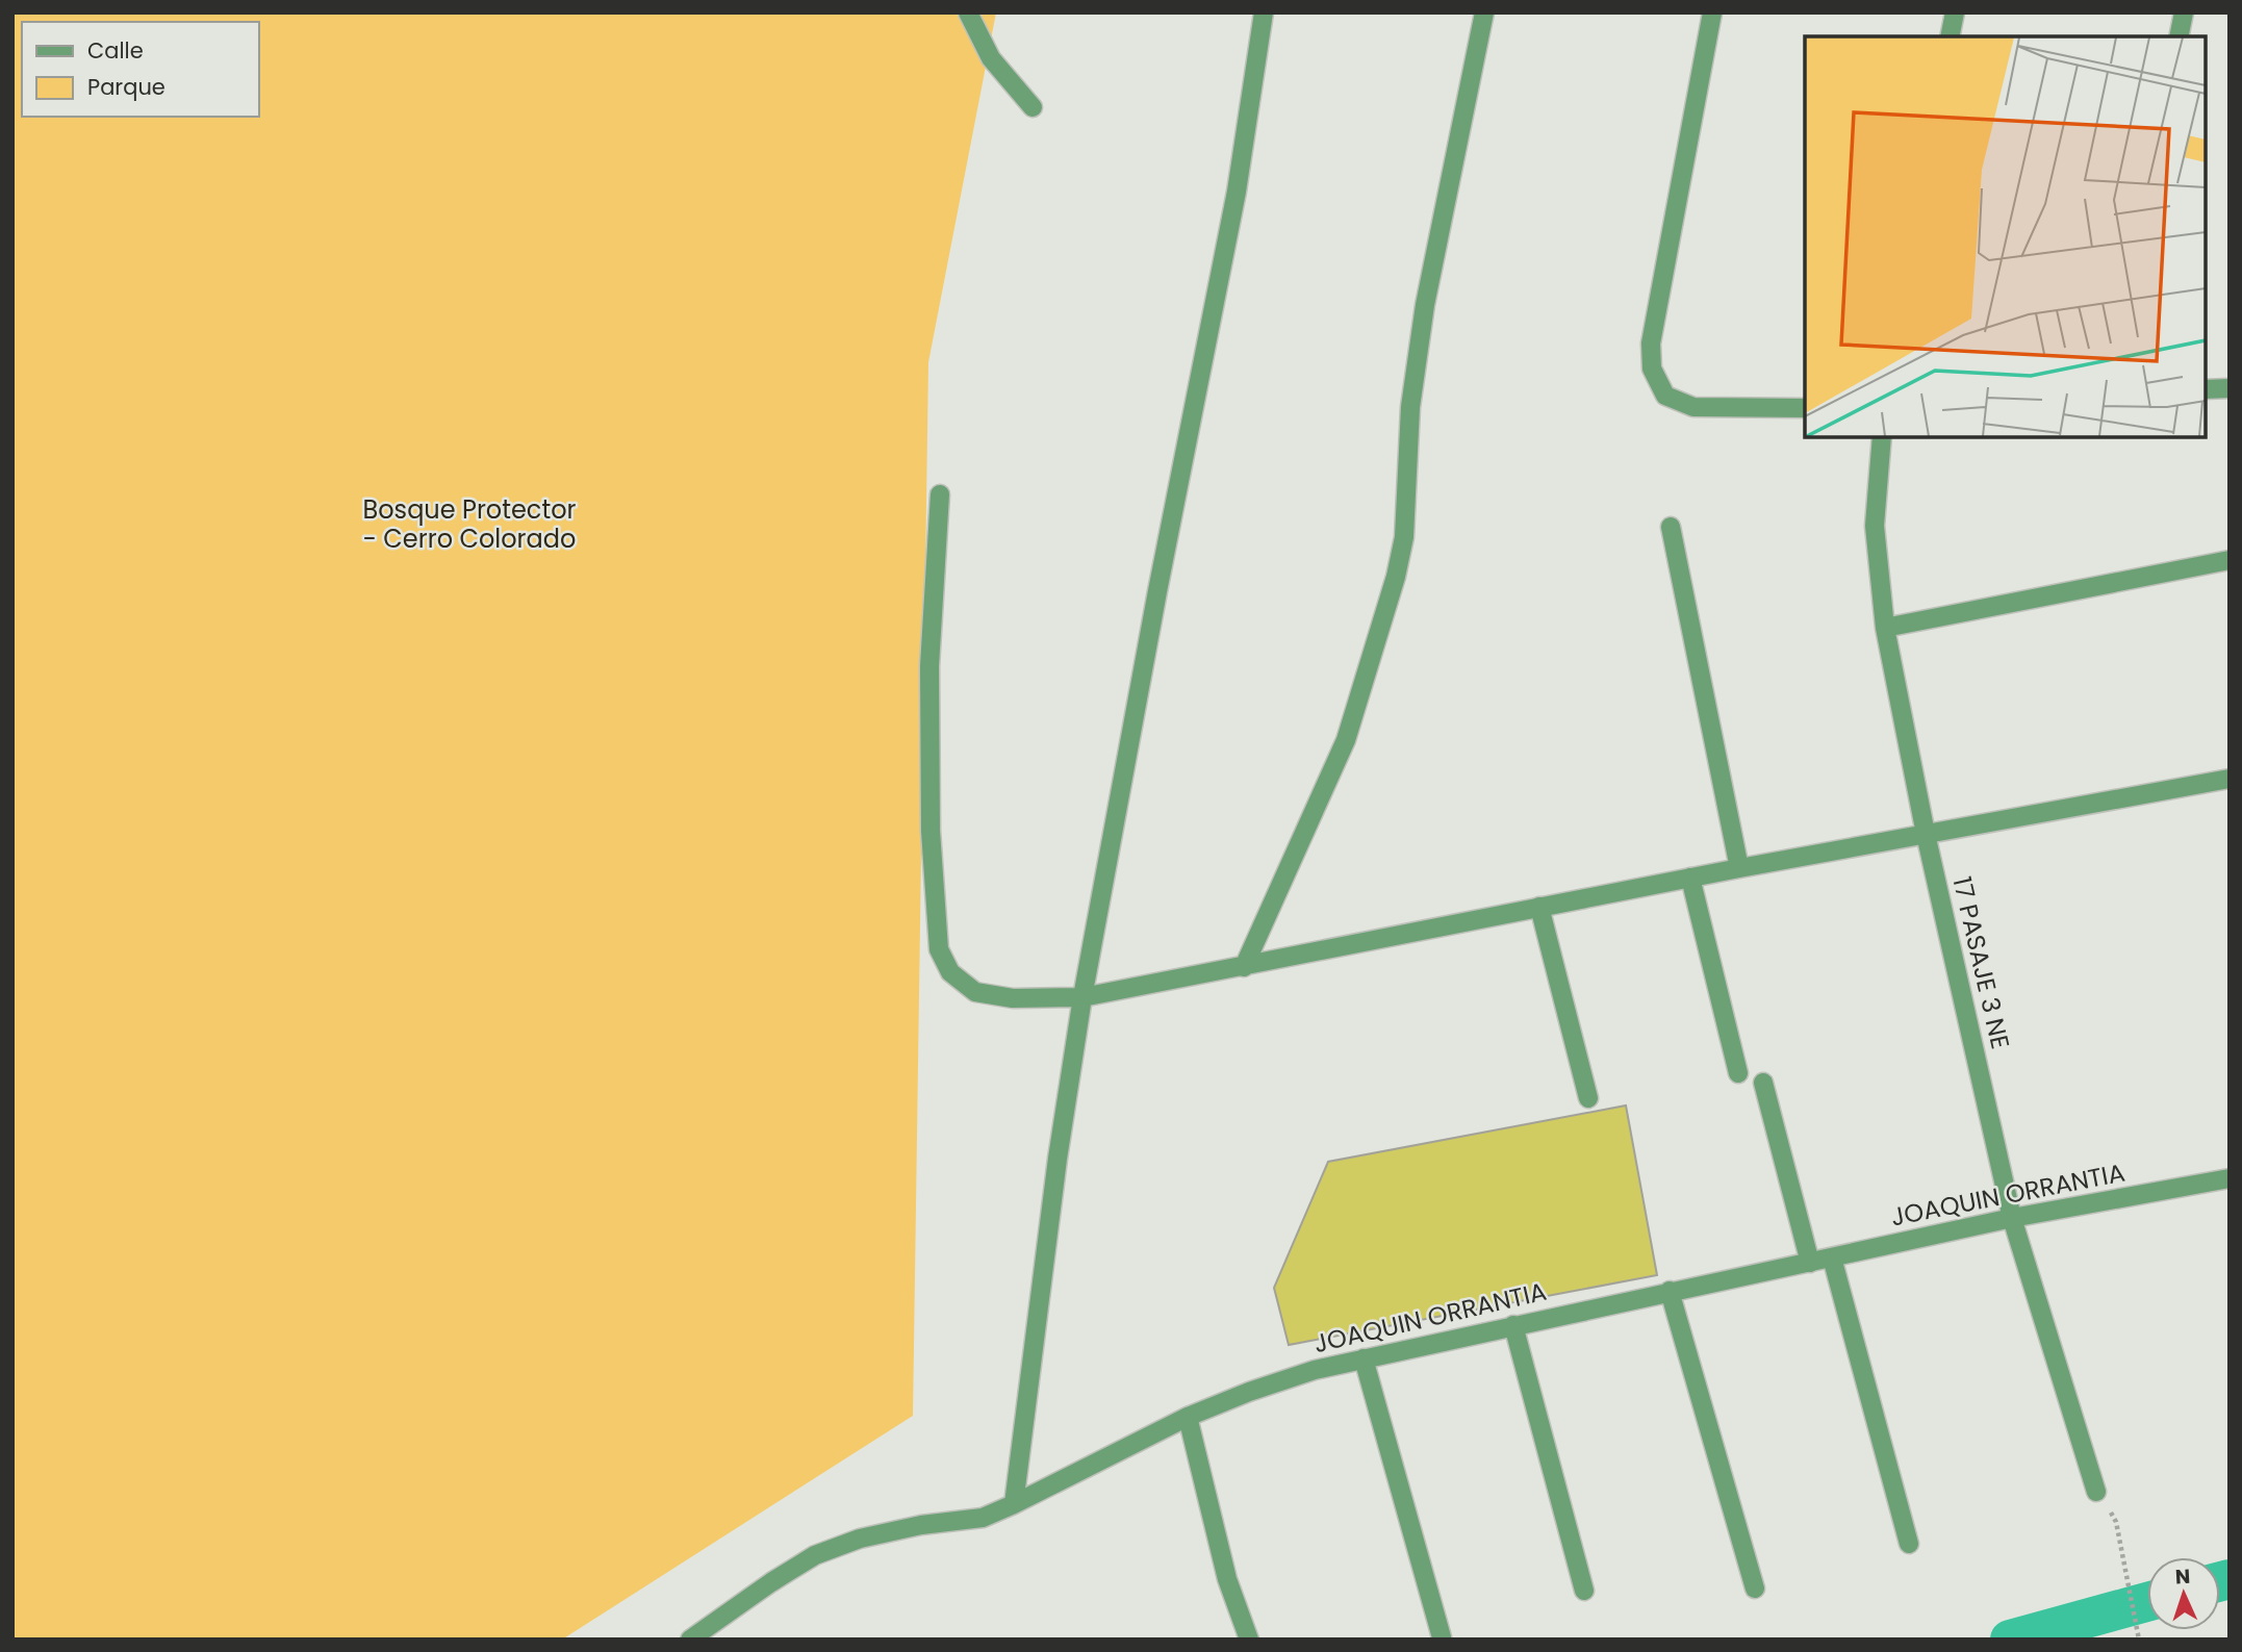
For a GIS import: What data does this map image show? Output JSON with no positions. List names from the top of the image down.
{
  "streets": {
    "street": ["17 PASAJE 3 NE", "JOAQUIN ORRANTIA"]
  },
  "crossings": [
    ["17 PASAJE 3 NE", "JOAQUIN ORRANTIA"]
  ],
  "parks": ["Bosque Protector - Cerro Colorado"],
  "legend": ["Calle", "Parque"],
  "north": "top"
}
